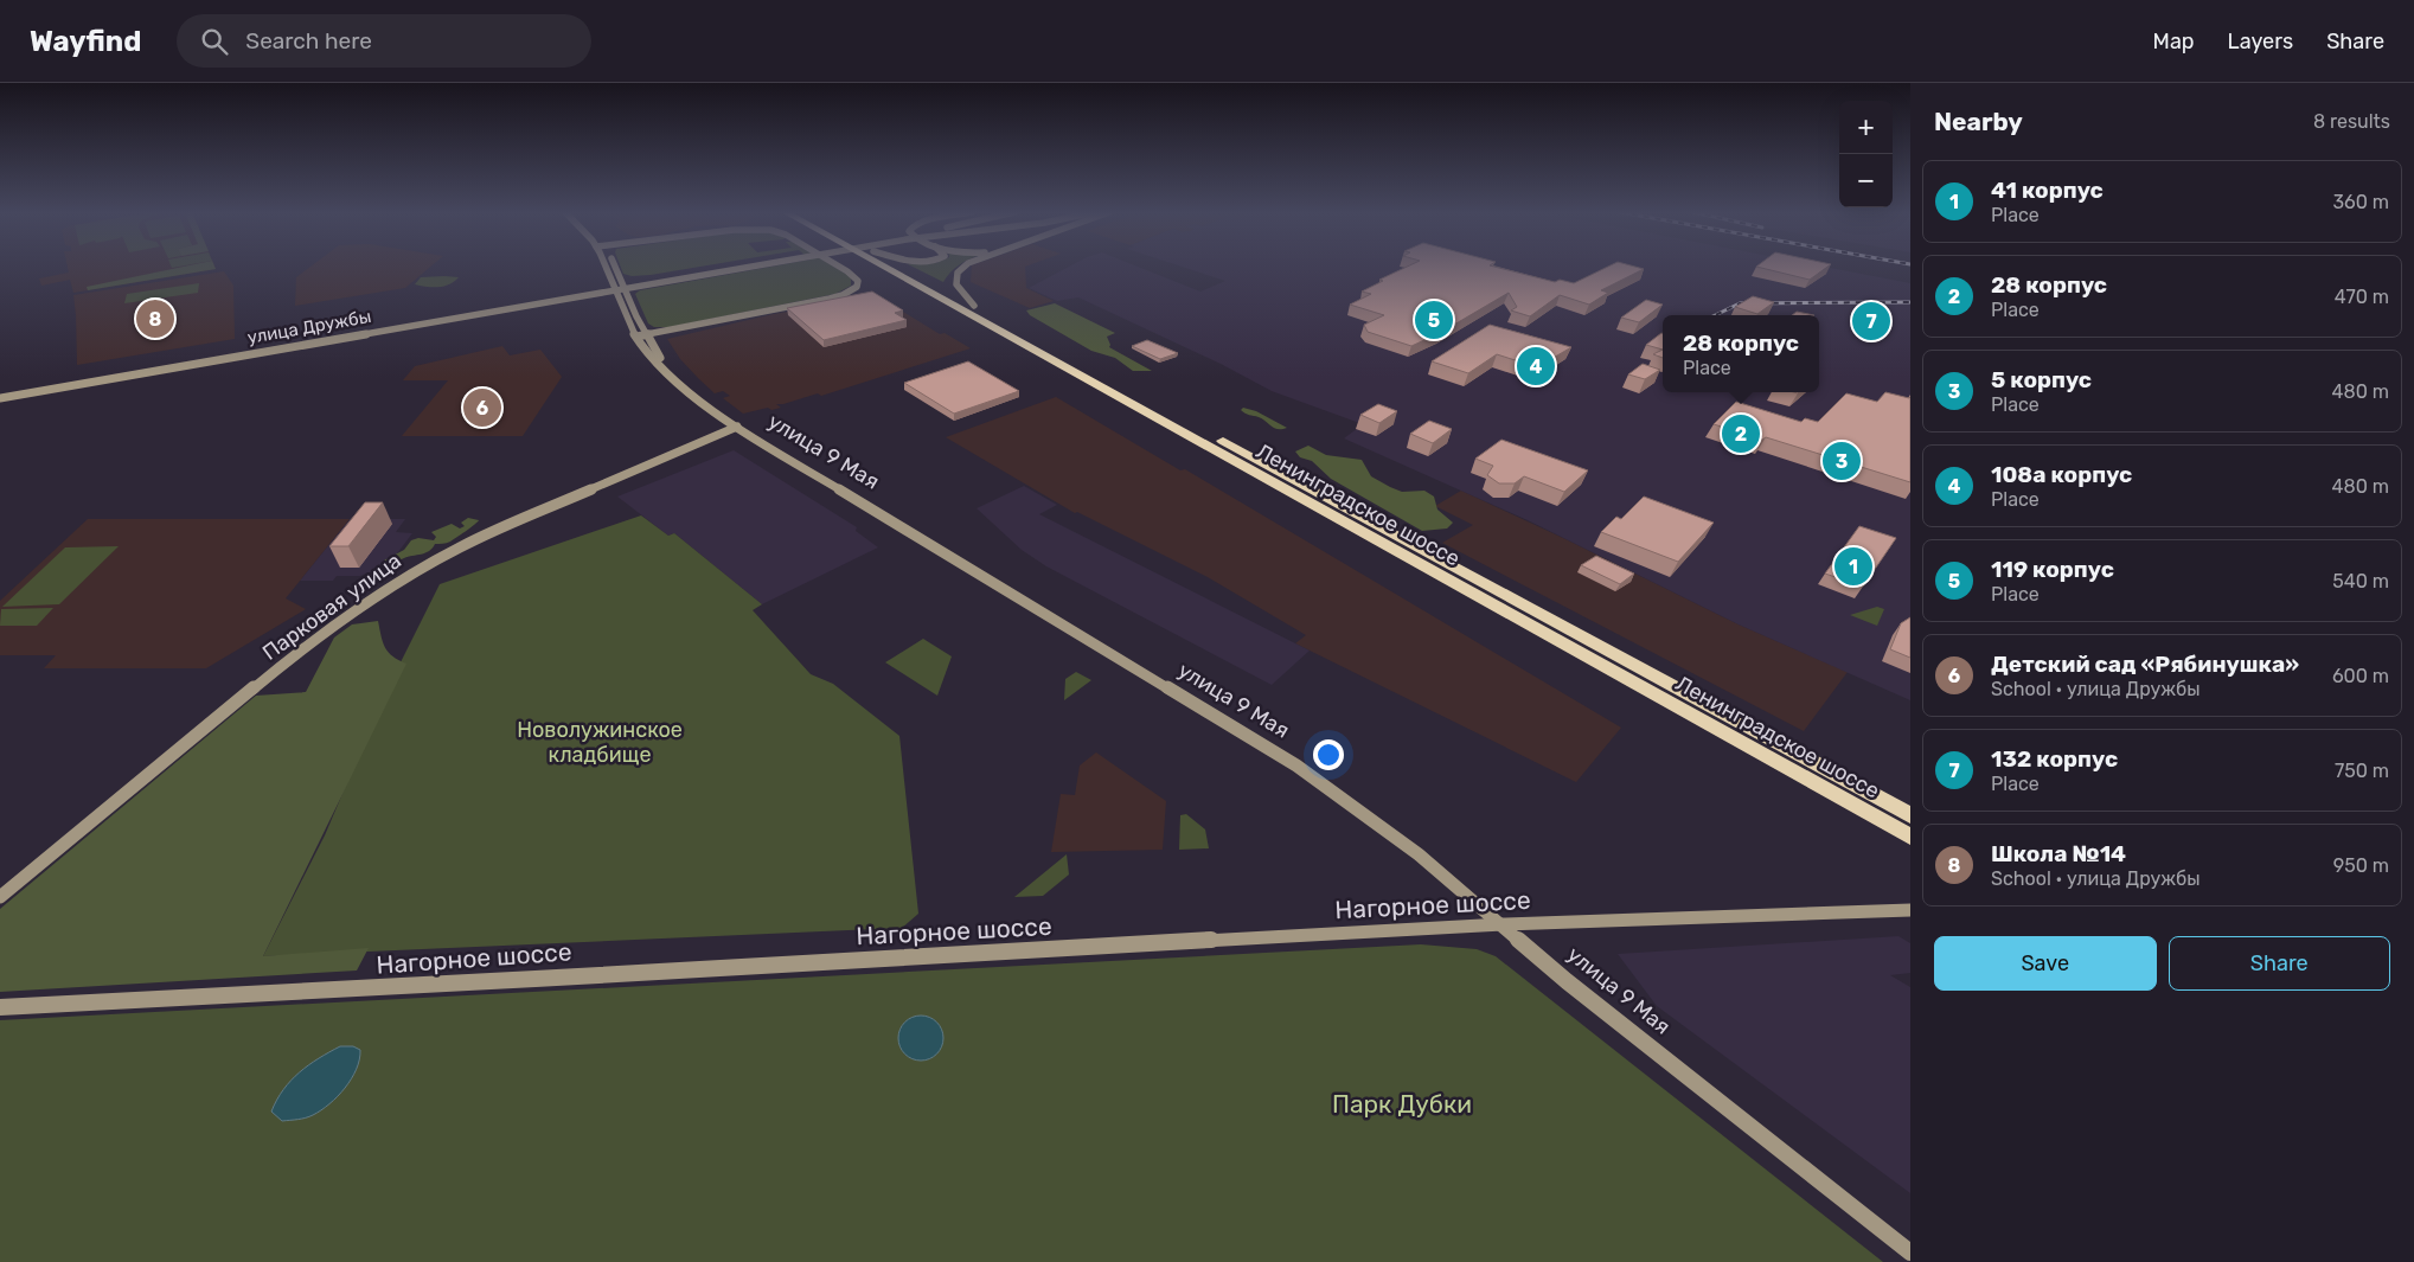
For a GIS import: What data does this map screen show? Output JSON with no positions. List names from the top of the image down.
{
  "streets": {
    "highway": ["Ленинградское шоссе"],
    "main road": [
      "улица Дружбы",
      "улица 9 Мая",
      "Парковая улица",
      "Нагорное шоссе"
    ]
  },
  "crossings": [
    ["улица Дружбы", "улица 9 Мая"],
    ["улица 9 Мая", "Парковая улица"],
    ["улица 9 Мая", "Нагорное шоссе"]
  ],
  "parks": ["Новолужинское кладбище", "Парк Дубки"],
  "page": {
    "header": "Wayfind",
    "search": "Search here",
    "nav": ["Map", "Layers", "Share"],
    "heading": ["Nearby", "8 results"],
    "map_buttons": ["+", "−"],
    "list": [
      {
        "mark": "1",
        "name": "41 корпус",
        "note": "Place",
        "value": "360 m"
      },
      {
        "mark": "2",
        "name": "28 корпус",
        "note": "Place",
        "value": "470 m"
      },
      {
        "mark": "3",
        "name": "5 корпус",
        "note": "Place",
        "value": "480 m"
      },
      {
        "mark": "4",
        "name": "108а корпус",
        "note": "Place",
        "value": "480 m"
      },
      {
        "mark": "5",
        "name": "119 корпус",
        "note": "Place",
        "value": "540 m"
      },
      {
        "mark": "6",
        "name": "Детский сад «Рябинушка»",
        "note": "School · улица Дружбы",
        "value": "600 m"
      },
      {
        "mark": "7",
        "name": "132 корпус",
        "note": "Place",
        "value": "750 m"
      },
      {
        "mark": "8",
        "name": "Школа №14",
        "note": "School · улица Дружбы",
        "value": "950 m"
      }
    ],
    "pins": [
      "8",
      "5",
      "7",
      "4",
      "6",
      "2",
      "3",
      "1"
    ],
    "popup": ["28 корпус", "Place"],
    "buttons": ["Save", "Share"]
  }
}
